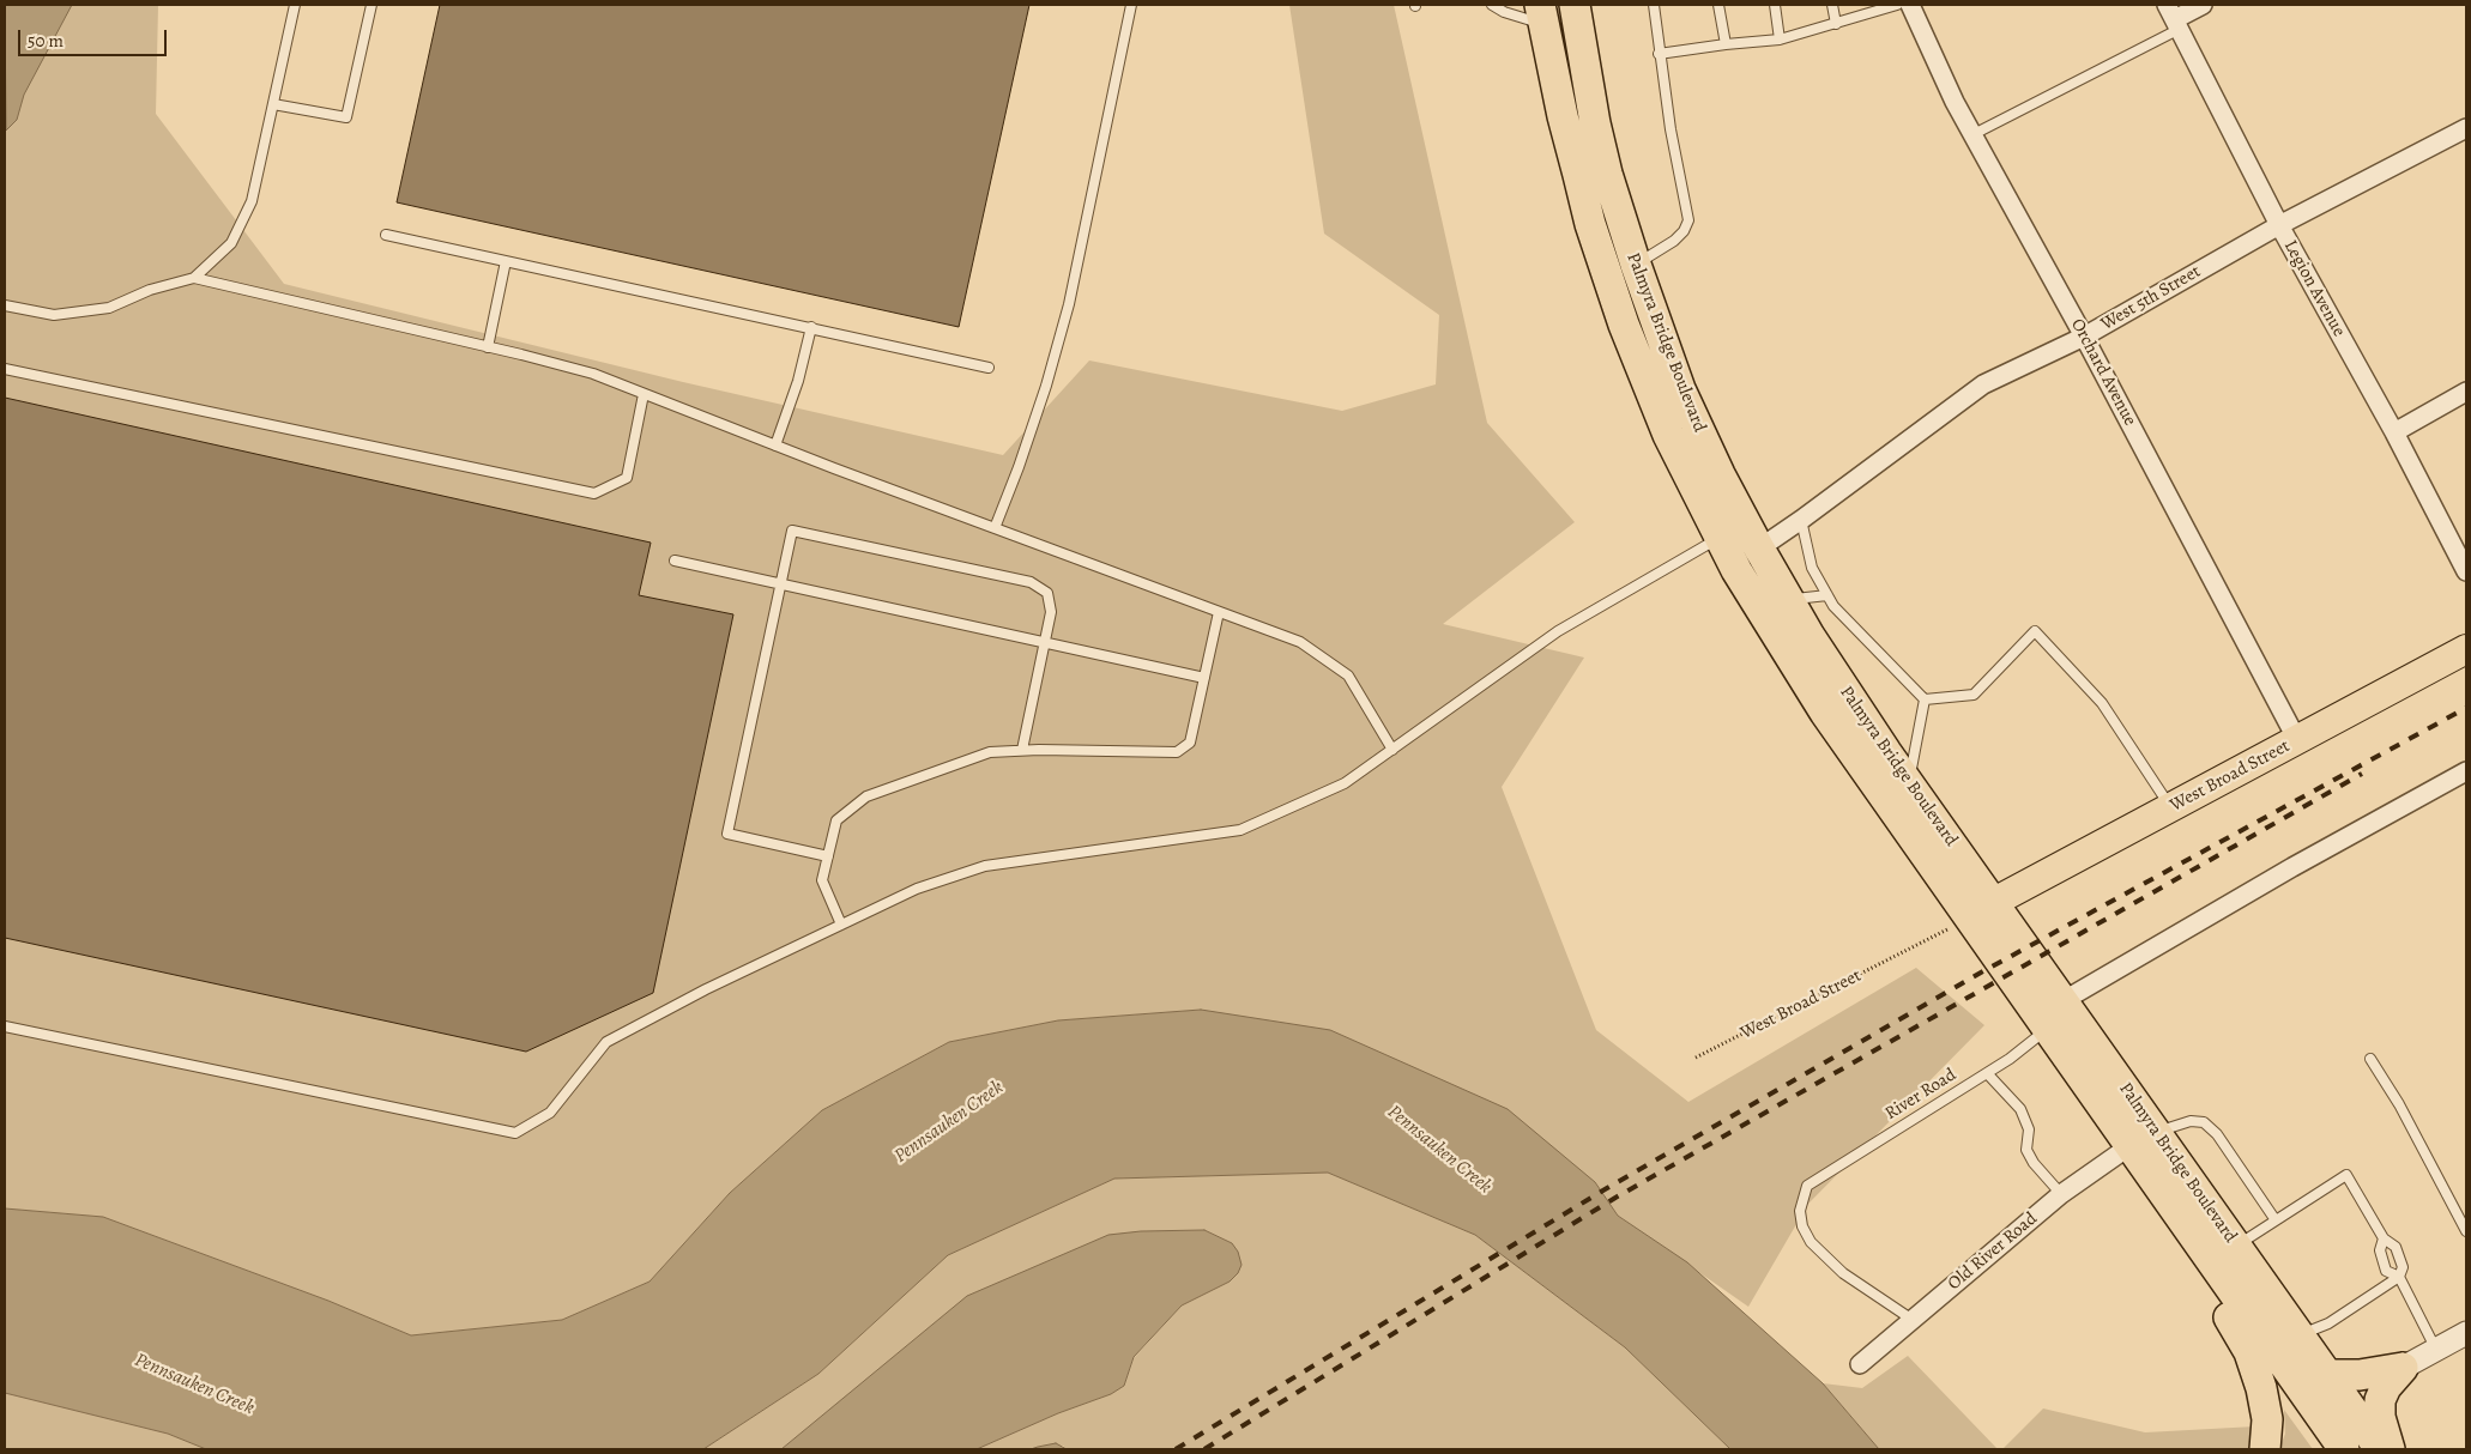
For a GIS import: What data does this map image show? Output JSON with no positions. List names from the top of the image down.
{
  "streets": {
    "highway": ["Palmyra Bridge Boulevard"],
    "main road": ["West Broad Street"],
    "street": [
      "Legion Avenue",
      "West 5th Street",
      "Orchard Avenue",
      "Old River Road"
    ],
    "lane": ["River Road"]
  },
  "crossings": [
    ["Legion Avenue", "West 5th Street"],
    ["West 5th Street", "Palmyra Bridge Boulevard"],
    ["West 5th Street", "Orchard Avenue"],
    ["Palmyra Bridge Boulevard", "West Broad Street"],
    ["Palmyra Bridge Boulevard", "River Road"],
    ["Palmyra Bridge Boulevard", "Old River Road"],
    ["Orchard Avenue", "West Broad Street"],
    ["River Road", "Old River Road"]
  ],
  "water": ["Pennsauken Creek"],
  "scale_bar": "50 m"
}
